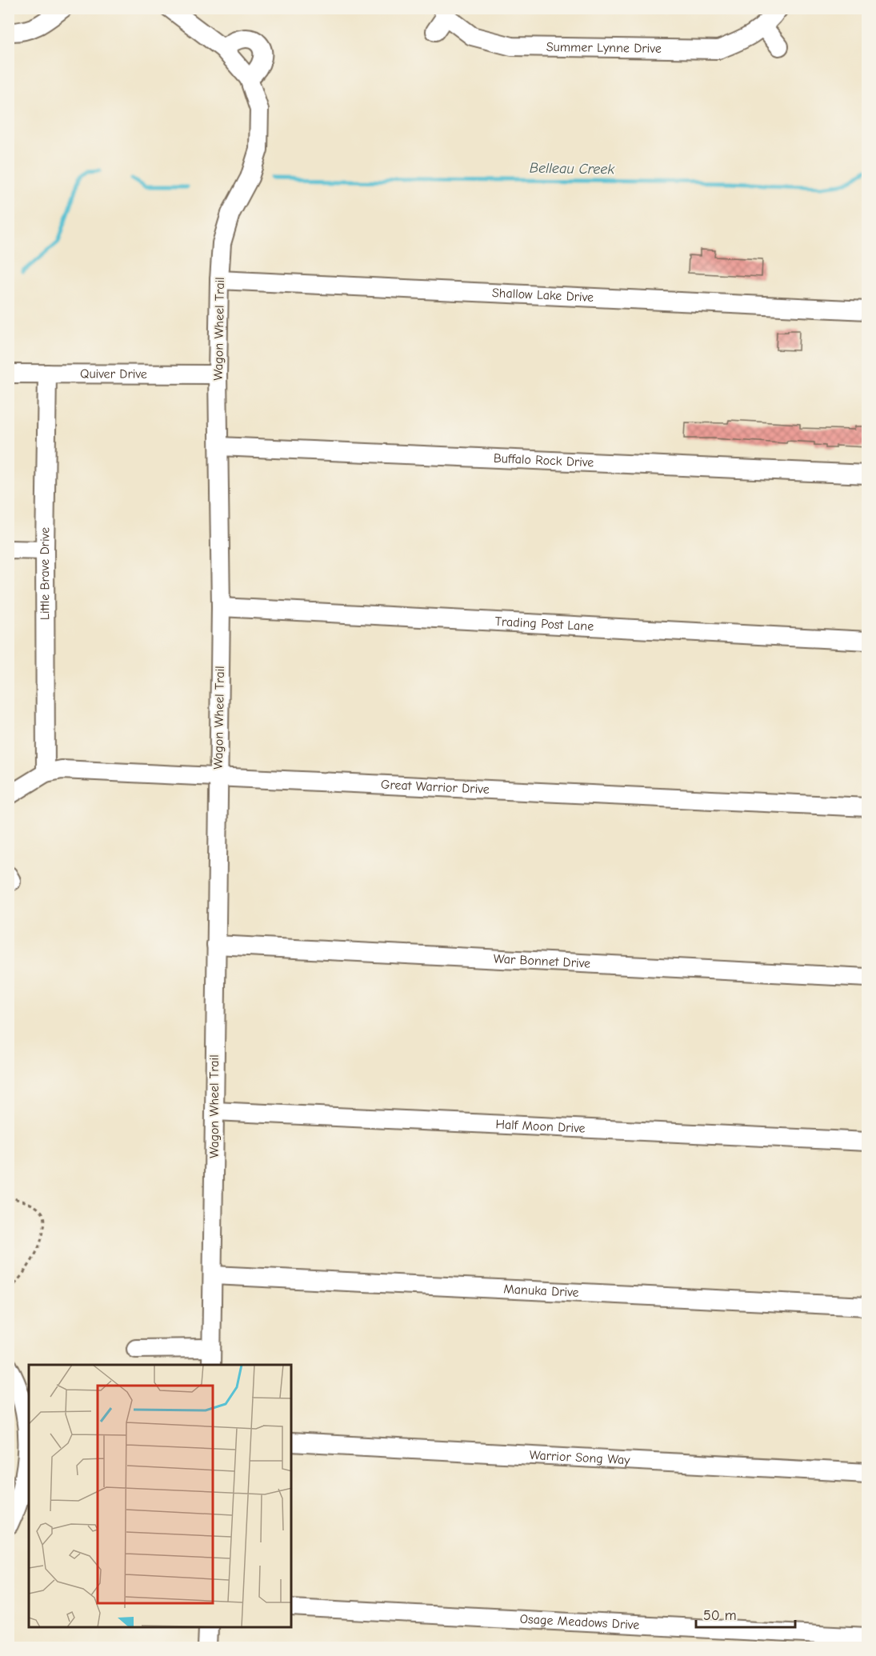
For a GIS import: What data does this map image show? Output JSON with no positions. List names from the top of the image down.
{
  "streets": {
    "street": [
      "Summer Lynne Drive",
      "Shallow Lake Drive",
      "Wagon Wheel Trail",
      "Quiver Drive",
      "Buffalo Rock Drive",
      "Little Brave Drive",
      "Trading Post Lane",
      "Great Warrior Drive",
      "War Bonnet Drive",
      "Half Moon Drive",
      "Manuka Drive",
      "Warrior Song Way",
      "Osage Meadows Drive"
    ]
  },
  "crossings": [
    ["Shallow Lake Drive", "Wagon Wheel Trail"],
    ["Wagon Wheel Trail", "Quiver Drive"],
    ["Wagon Wheel Trail", "Buffalo Rock Drive"],
    ["Wagon Wheel Trail", "Trading Post Lane"],
    ["Wagon Wheel Trail", "Great Warrior Drive"],
    ["Wagon Wheel Trail", "War Bonnet Drive"],
    ["Wagon Wheel Trail", "Half Moon Drive"],
    ["Wagon Wheel Trail", "Manuka Drive"],
    ["Quiver Drive", "Little Brave Drive"],
    ["Little Brave Drive", "Great Warrior Drive"]
  ],
  "water": ["Belleau Creek"],
  "scale_bar": "50 m"
}
